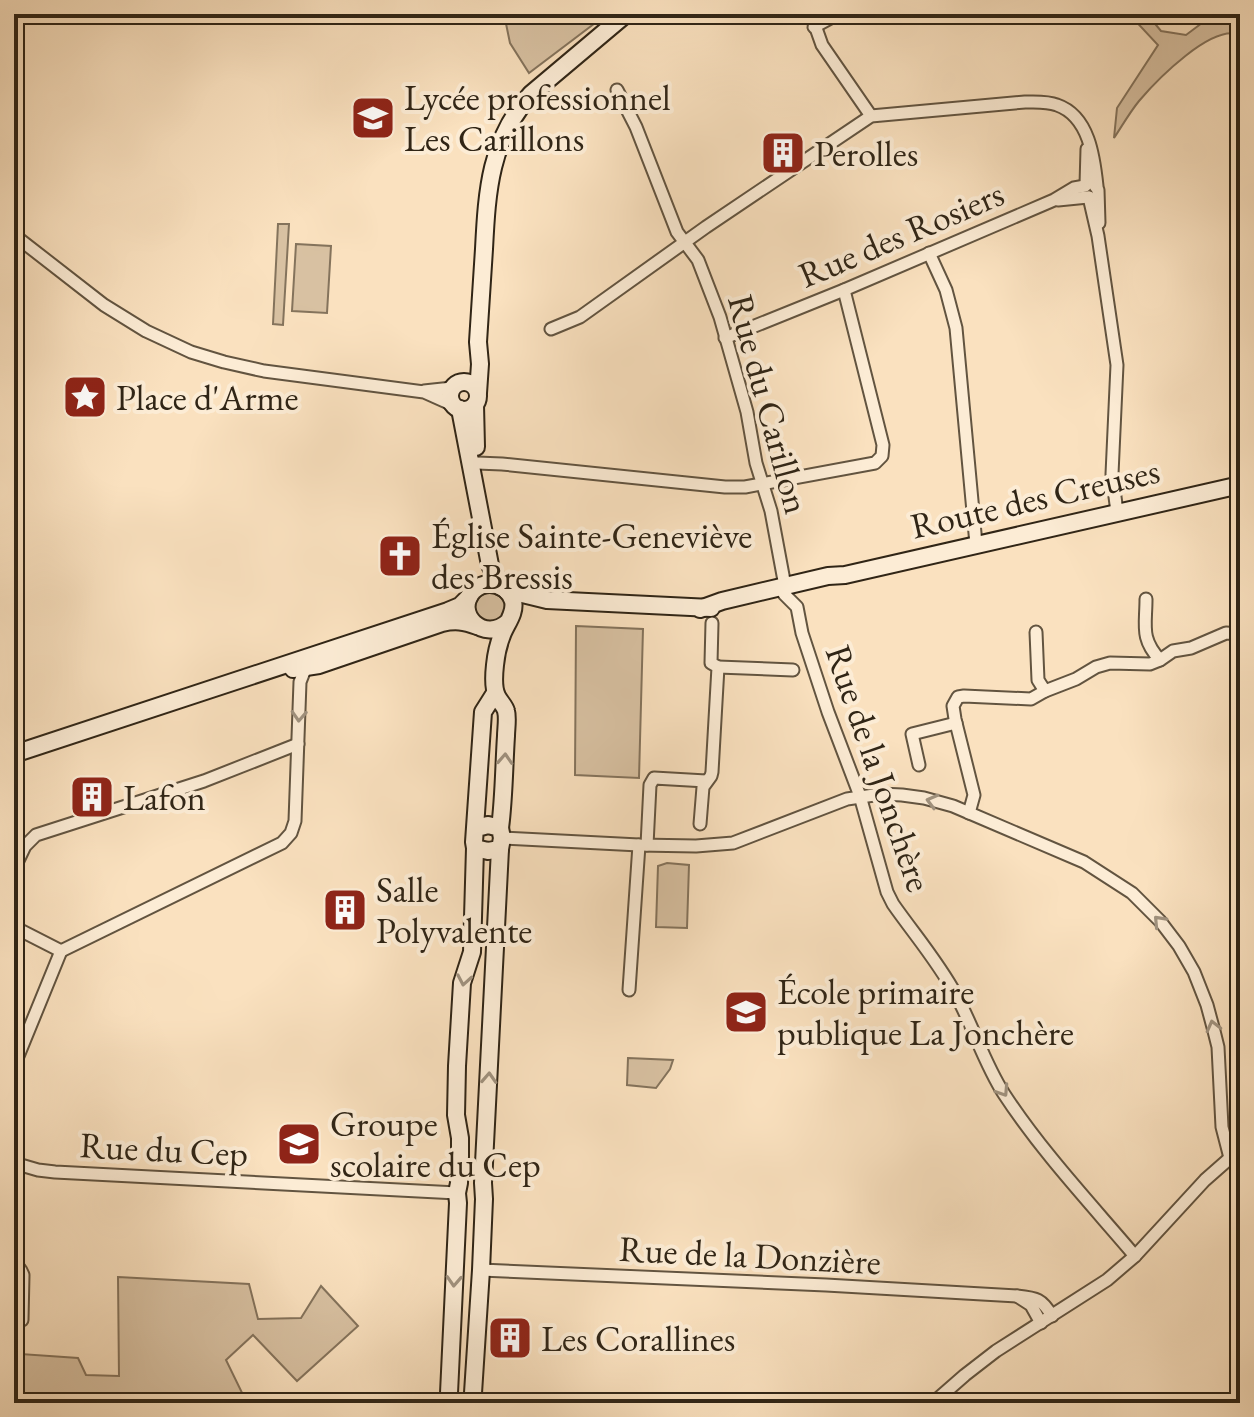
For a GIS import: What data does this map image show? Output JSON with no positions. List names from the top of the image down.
{
  "streets": {
    "street": [
      "Rue des Rosiers",
      "Rue du Carillon",
      "Route des Creuses",
      "Rue de la Jonchère",
      "Rue du Cep",
      "Rue de la Donzière"
    ]
  },
  "crossings": [
    ["Rue des Rosiers", "Rue du Carillon"],
    ["Rue du Carillon", "Route des Creuses"],
    ["Rue du Carillon", "Rue de la Jonchère"],
    ["Route des Creuses", "Rue de la Jonchère"]
  ],
  "one_way": ["Rue de la Jonchère"],
  "places": {
    "school or university": ["Lycée professionnel Les Carillons", "École primaire publique La Jonchère", "Groupe scolaire du Cep"],
    "building": [
      "Perolles",
      "Lafon",
      "Salle Polyvalente",
      "Les Corallines"
    ],
    "place": ["Place d'Arme"],
    "church": ["Église Sainte-Geneviève des Bressis"]
  }
}
